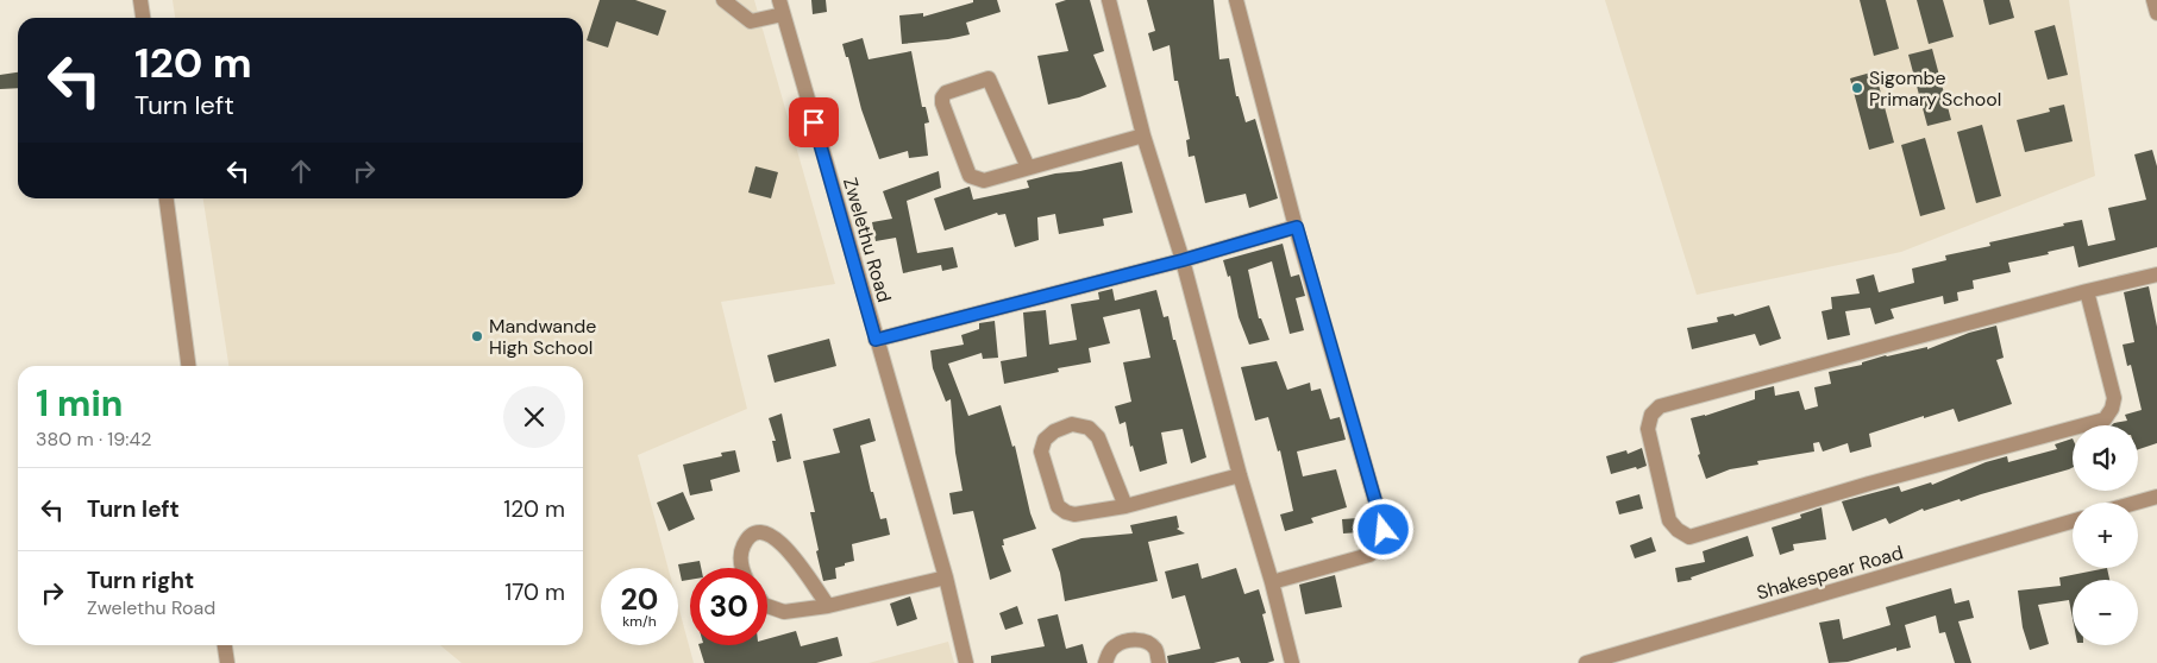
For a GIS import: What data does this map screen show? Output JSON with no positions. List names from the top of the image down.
{
  "streets": {
    "street": ["Zwelethu Road", "Shakespear Road"]
  },
  "places": ["Sigombe Primary School", "Mandwande High School"],
  "page": {
    "turn": ["120 m", "Turn left"],
    "heading": ["1 min", "380 m · 19:42"],
    "map_buttons": ["+", "−"],
    "list": [
      {
        "name": "Turn left",
        "value": "120 m"
      },
      {
        "name": "Turn right",
        "note": "Zwelethu Road",
        "value": "170 m"
      }
    ],
    "speed": "20 km/h",
    "limit": "30"
  }
}
